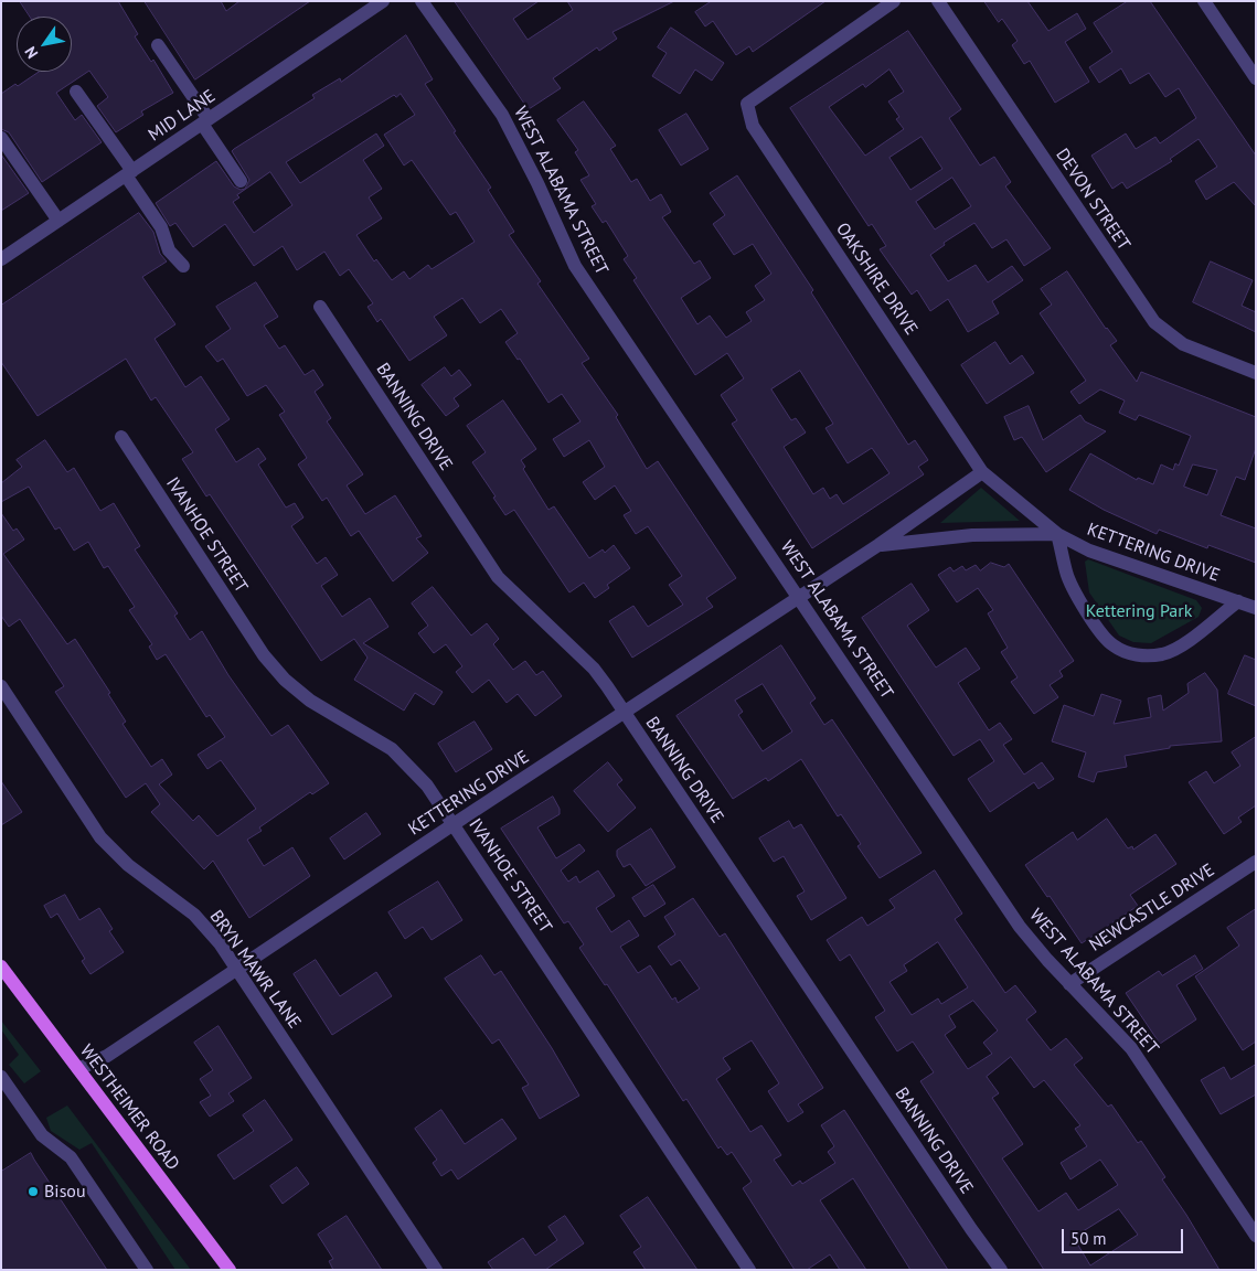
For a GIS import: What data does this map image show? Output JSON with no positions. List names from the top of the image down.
{
  "streets": {
    "main road": ["WESTHEIMER ROAD"],
    "street": [
      "MID LANE",
      "WEST ALABAMA STREET",
      "DEVON STREET",
      "OAKSHIRE DRIVE",
      "BANNING DRIVE",
      "IVANHOE STREET",
      "KETTERING DRIVE",
      "NEWCASTLE DRIVE",
      "BRYN MAWR LANE"
    ]
  },
  "crossings": [
    ["WEST ALABAMA STREET", "KETTERING DRIVE"],
    ["WEST ALABAMA STREET", "NEWCASTLE DRIVE"],
    ["OAKSHIRE DRIVE", "KETTERING DRIVE"],
    ["BANNING DRIVE", "KETTERING DRIVE"],
    ["IVANHOE STREET", "KETTERING DRIVE"],
    ["KETTERING DRIVE", "BRYN MAWR LANE"],
    ["KETTERING DRIVE", "WESTHEIMER ROAD"]
  ],
  "parks": ["Kettering Park"],
  "places": ["Bisou"],
  "scale_bar": "50 m",
  "north": "bottom left"
}
